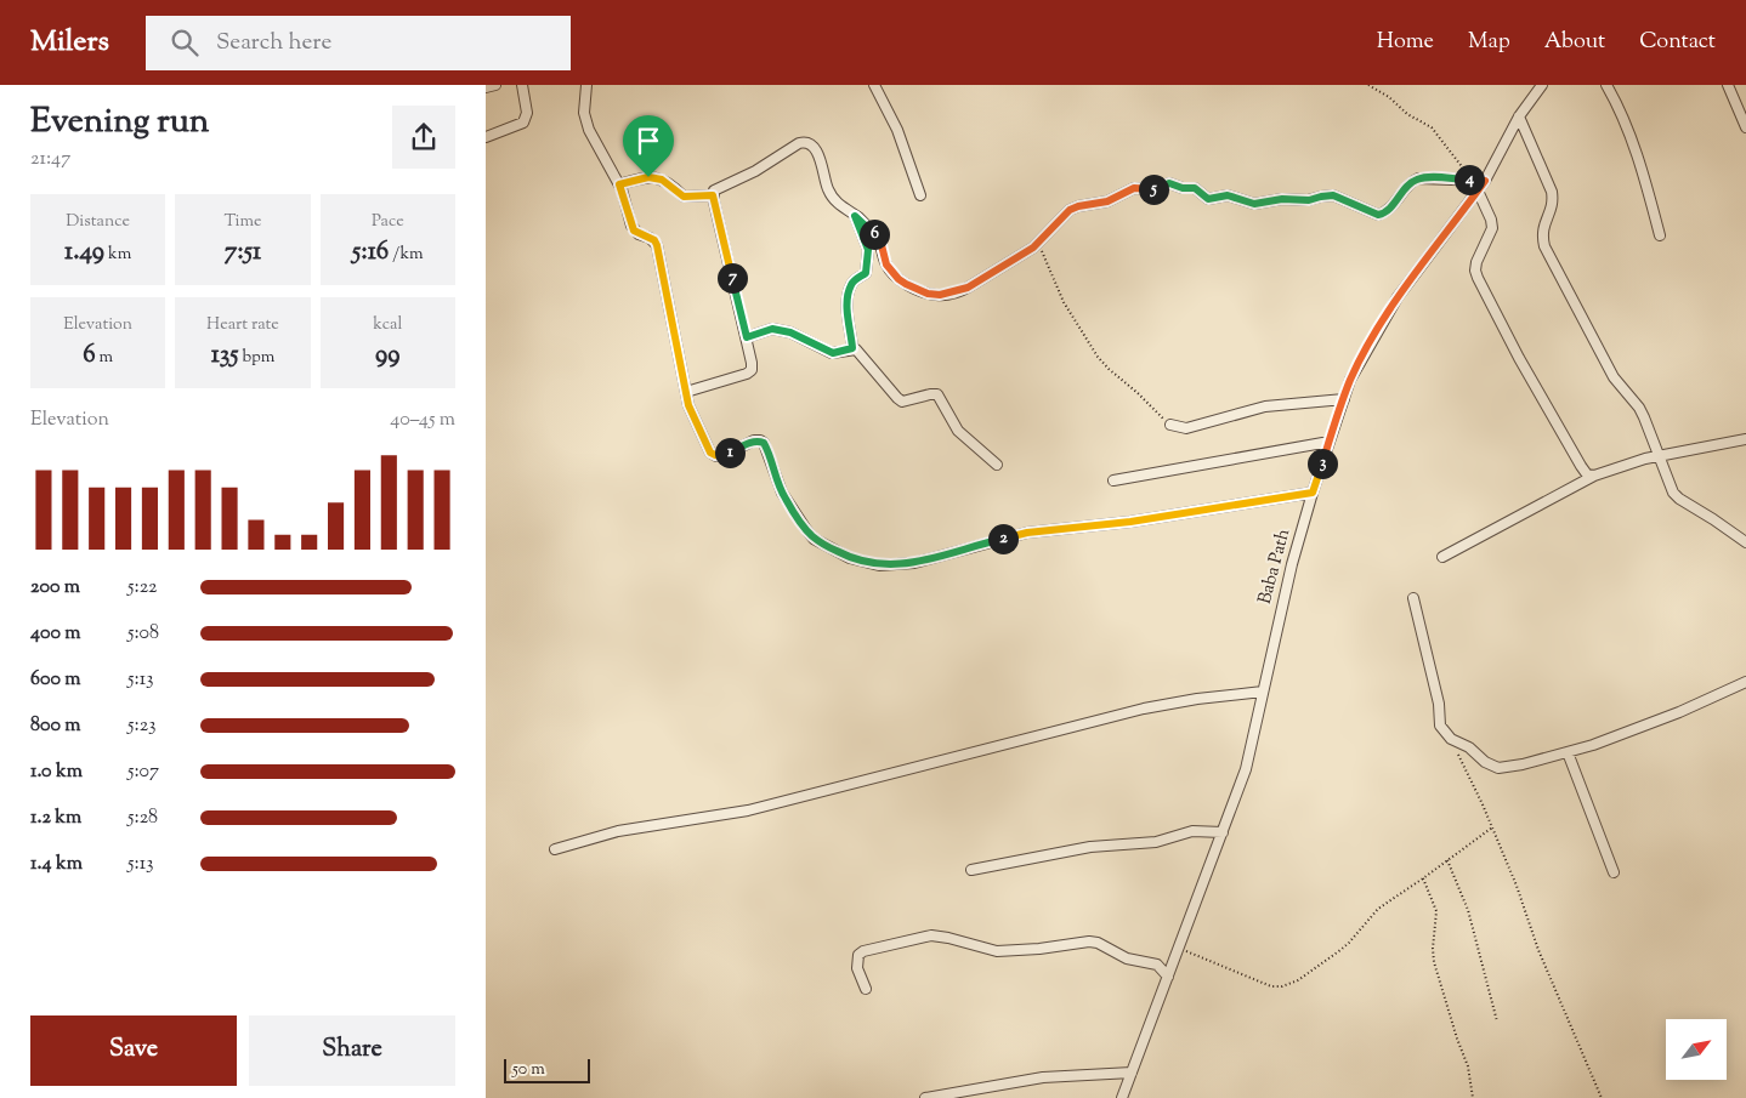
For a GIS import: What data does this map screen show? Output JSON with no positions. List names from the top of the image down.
{
  "streets": {
    "street": ["Baba Path"]
  },
  "scale_bar": "50 m",
  "north": "top right",
  "page": {
    "header": "Milers",
    "search": "Search here",
    "nav": [
      "Home",
      "Map",
      "About",
      "Contact"
    ],
    "heading": ["Evening run", "21:47"],
    "pins": [
      "4",
      "5",
      "6",
      "7",
      "1",
      "3",
      "2"
    ],
    "stats": [
      ["Distance", "1.49 km"],
      ["Time", "7:51"],
      ["Pace", "5:16 /km"],
      ["Elevation", "6 m"],
      ["Heart rate", "135 bpm"],
      ["kcal", "99"]
    ],
    "chart": ["Elevation", "40–45 m"],
    "list": [
      {
        "name": "200 m",
        "note": "5:22"
      },
      {
        "name": "400 m",
        "note": "5:08"
      },
      {
        "name": "600 m",
        "note": "5:13"
      },
      {
        "name": "800 m",
        "note": "5:23"
      },
      {
        "name": "1.0 km",
        "note": "5:07"
      },
      {
        "name": "1.2 km",
        "note": "5:28"
      },
      {
        "name": "1.4 km",
        "note": "5:13"
      }
    ],
    "buttons": ["Save", "Share"],
    "scale": "50 m"
  }
}
